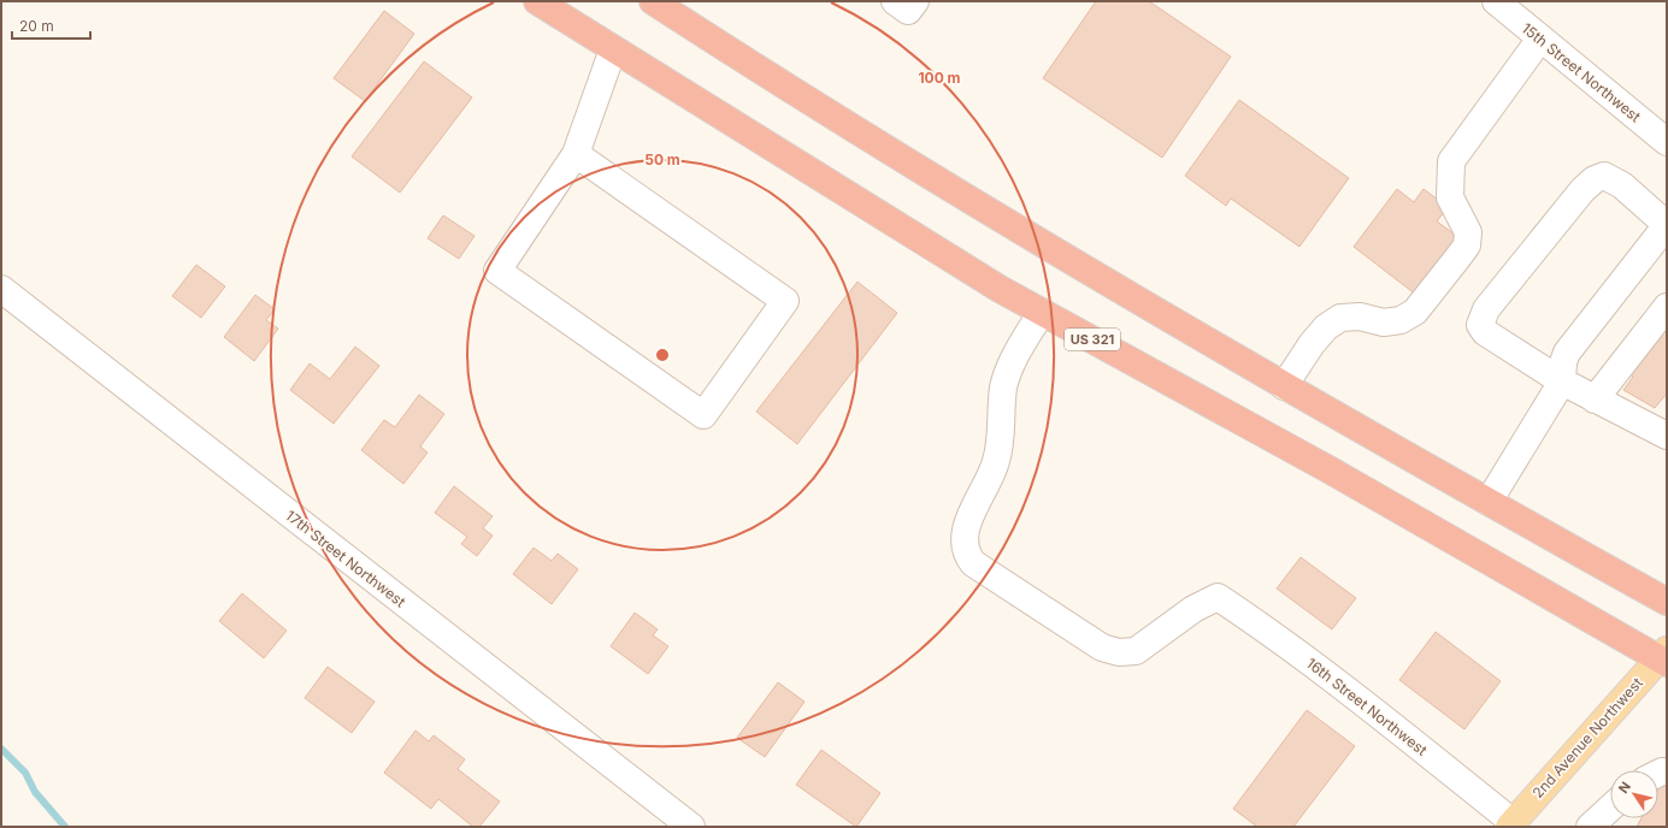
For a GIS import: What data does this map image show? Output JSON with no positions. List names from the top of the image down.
{
  "streets": {
    "highway": ["US 321"],
    "main road": ["2nd Avenue Northwest"],
    "street": ["15th Street Northwest", "17th Street Northwest", "16th Street Northwest"]
  },
  "crossings": [
    ["US 321", "16th Street Northwest"],
    ["US 321", "2nd Avenue Northwest"],
    ["16th Street Northwest", "2nd Avenue Northwest"]
  ],
  "scale_bar": "20 m",
  "north": "top left",
  "rings": ["100 m", "50 m"]
}
